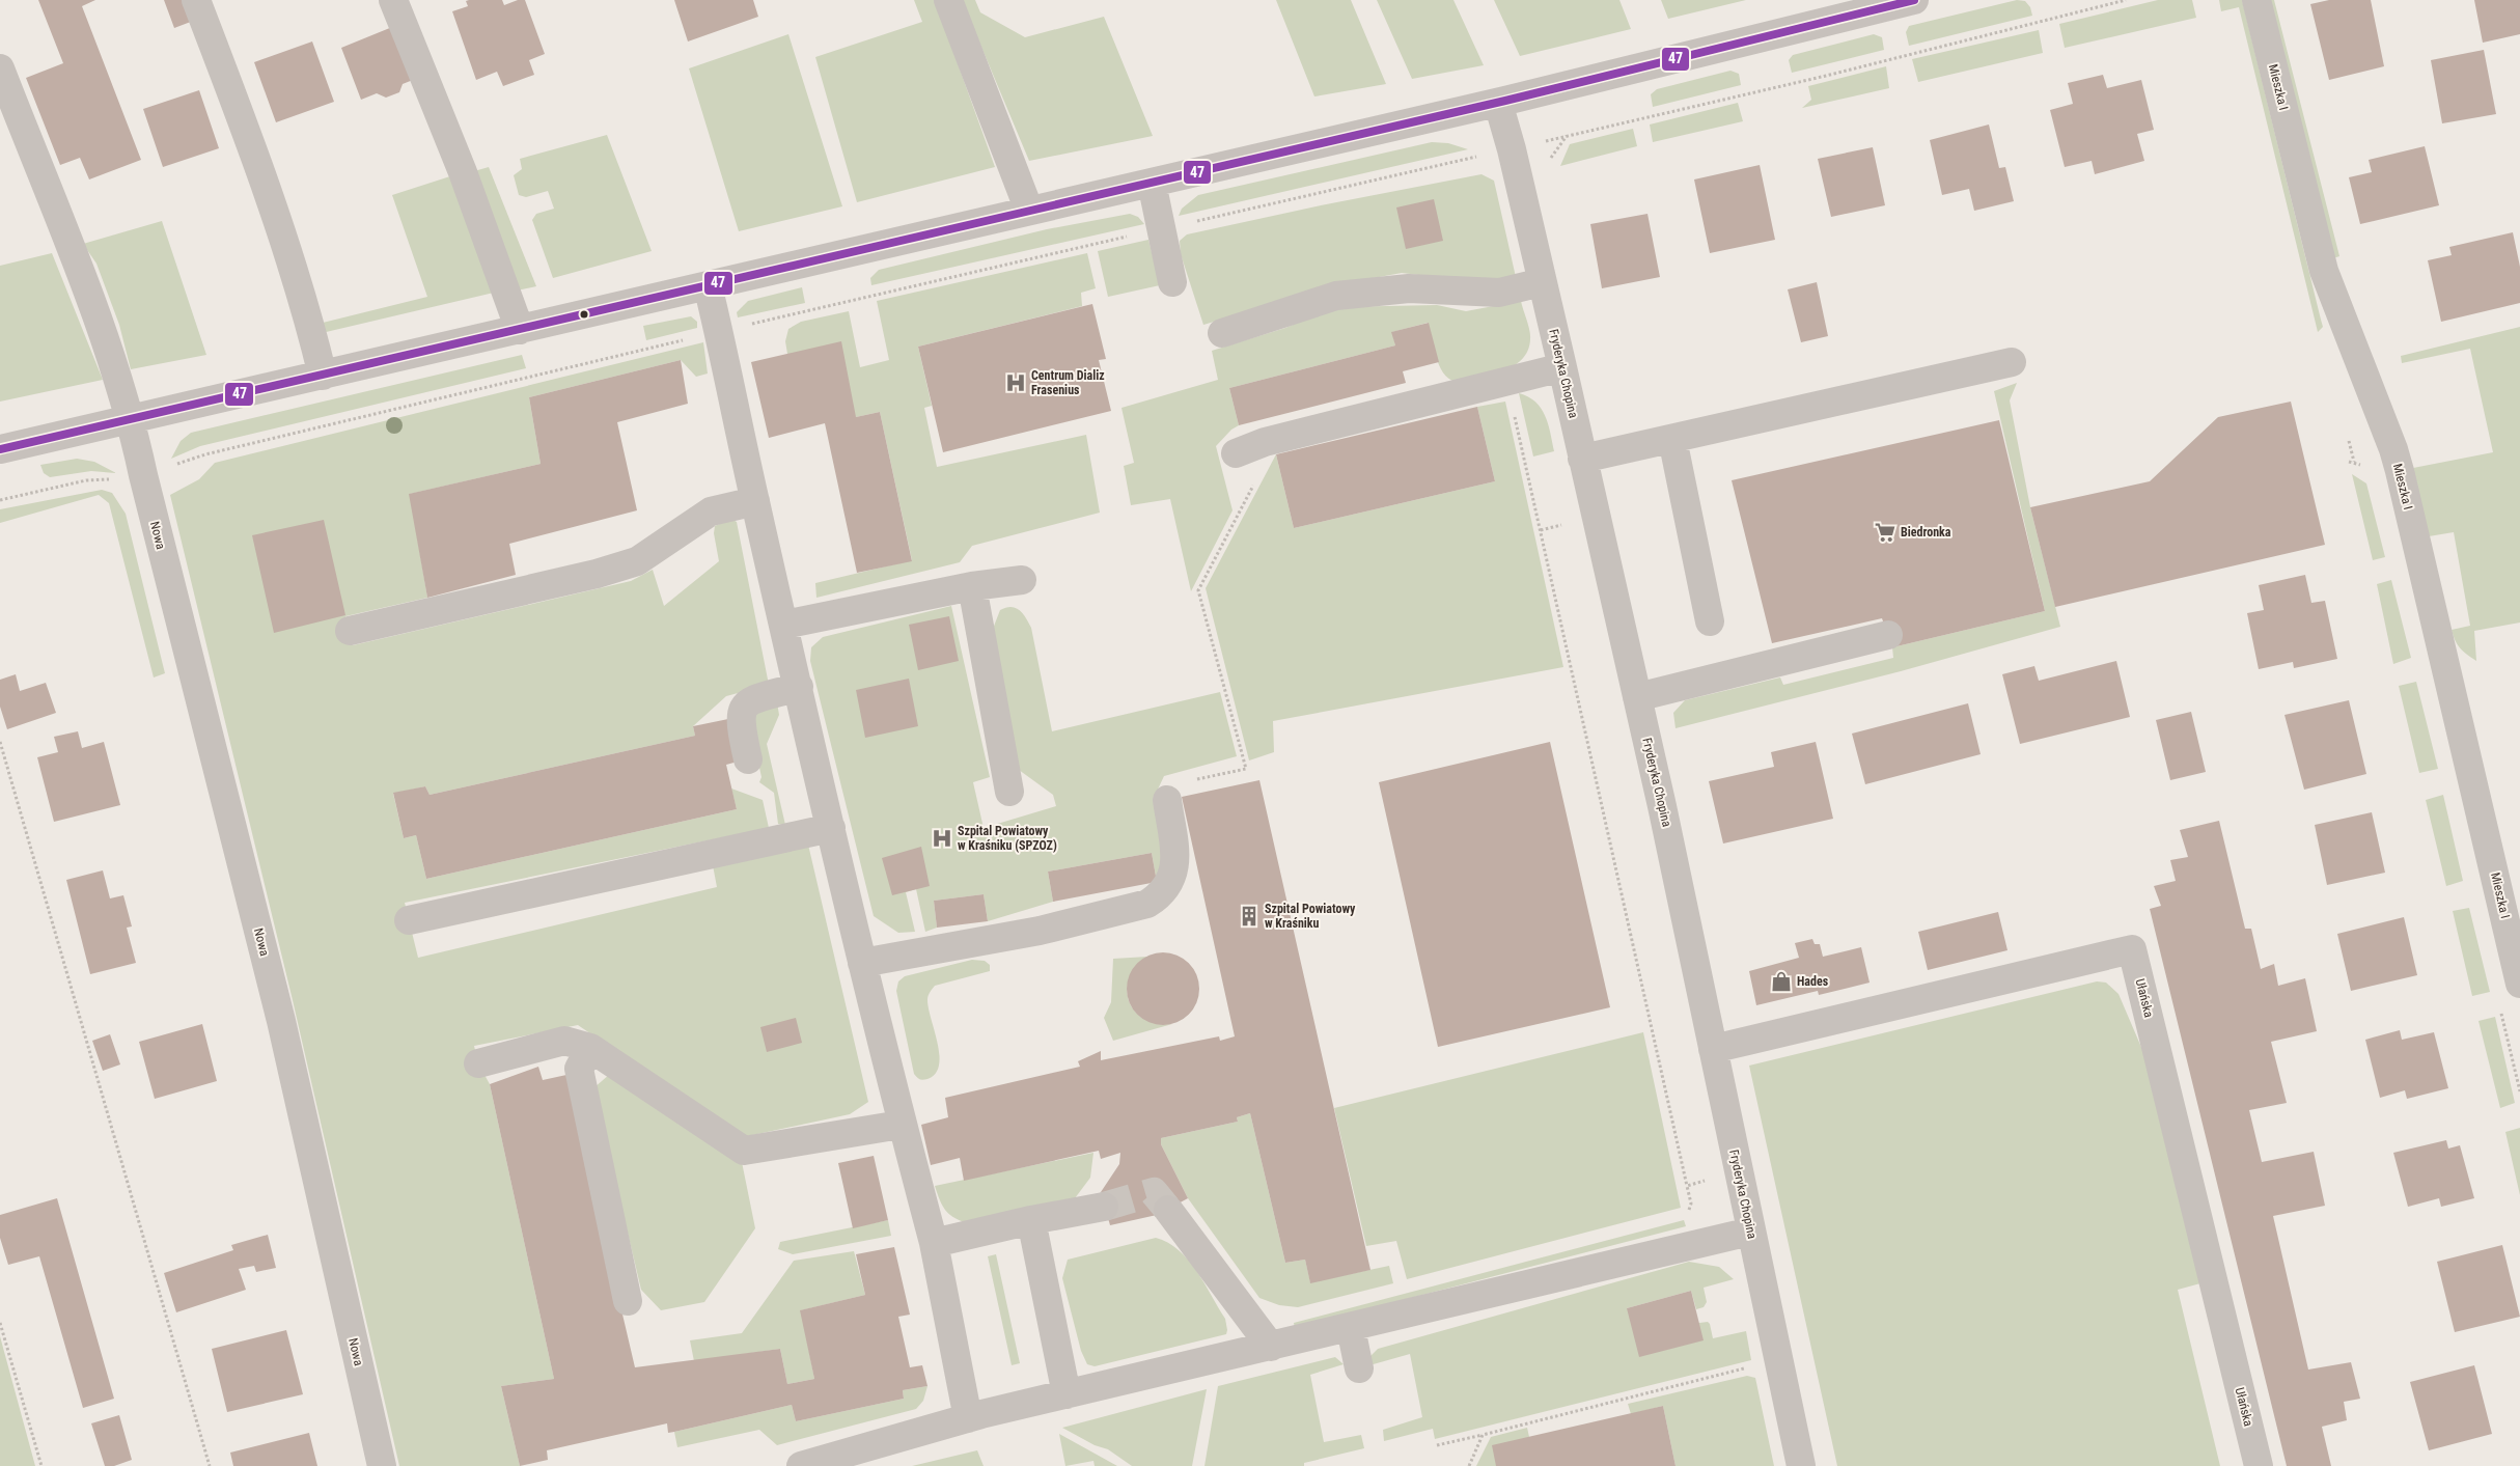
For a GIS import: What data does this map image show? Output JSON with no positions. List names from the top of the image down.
{
  "streets": {
    "street": [
      "Mieszka I",
      "Fryderyka Chopina",
      "Nowa",
      "Ułańska"
    ]
  },
  "crossings": [
    ["Fryderyka Chopina", "Ułańska"]
  ],
  "places": {
    "hospital": ["Centrum Dializ Frasenius", "Szpital Powiatowy w Kraśniku (SPZOZ)"],
    "supermarket": ["Biedronka"],
    "building": ["Szpital Powiatowy w Kraśniku"],
    "shop": ["Hades"]
  },
  "lines": ["transit line 47"]
}
